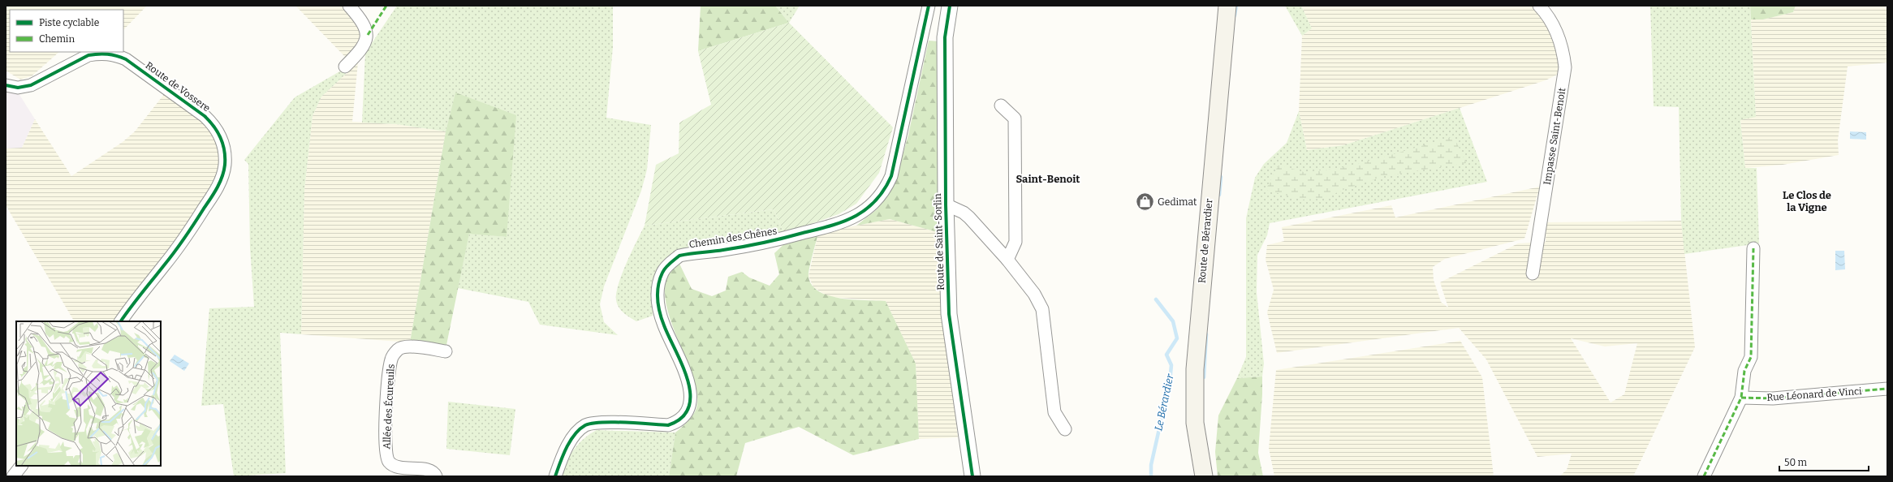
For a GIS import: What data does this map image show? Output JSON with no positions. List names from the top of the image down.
{
  "streets": {
    "main road": ["Route de Bérardier"],
    "street": [
      "Route de Vossere",
      "Impasse Saint-Benoit",
      "Chemin des Chênes",
      "Route de Saint-Sorlin",
      "Rue Léonard de Vinci",
      "Allée des Écureuils"
    ]
  },
  "districts": ["Saint-Benoit", "Le Clos de la Vigne"],
  "water": ["Le Bérardier"],
  "places": {
    "shop": ["Gedimat"]
  },
  "legend": ["Piste cyclable", "Chemin"],
  "scale_bar": "50 m"
}
